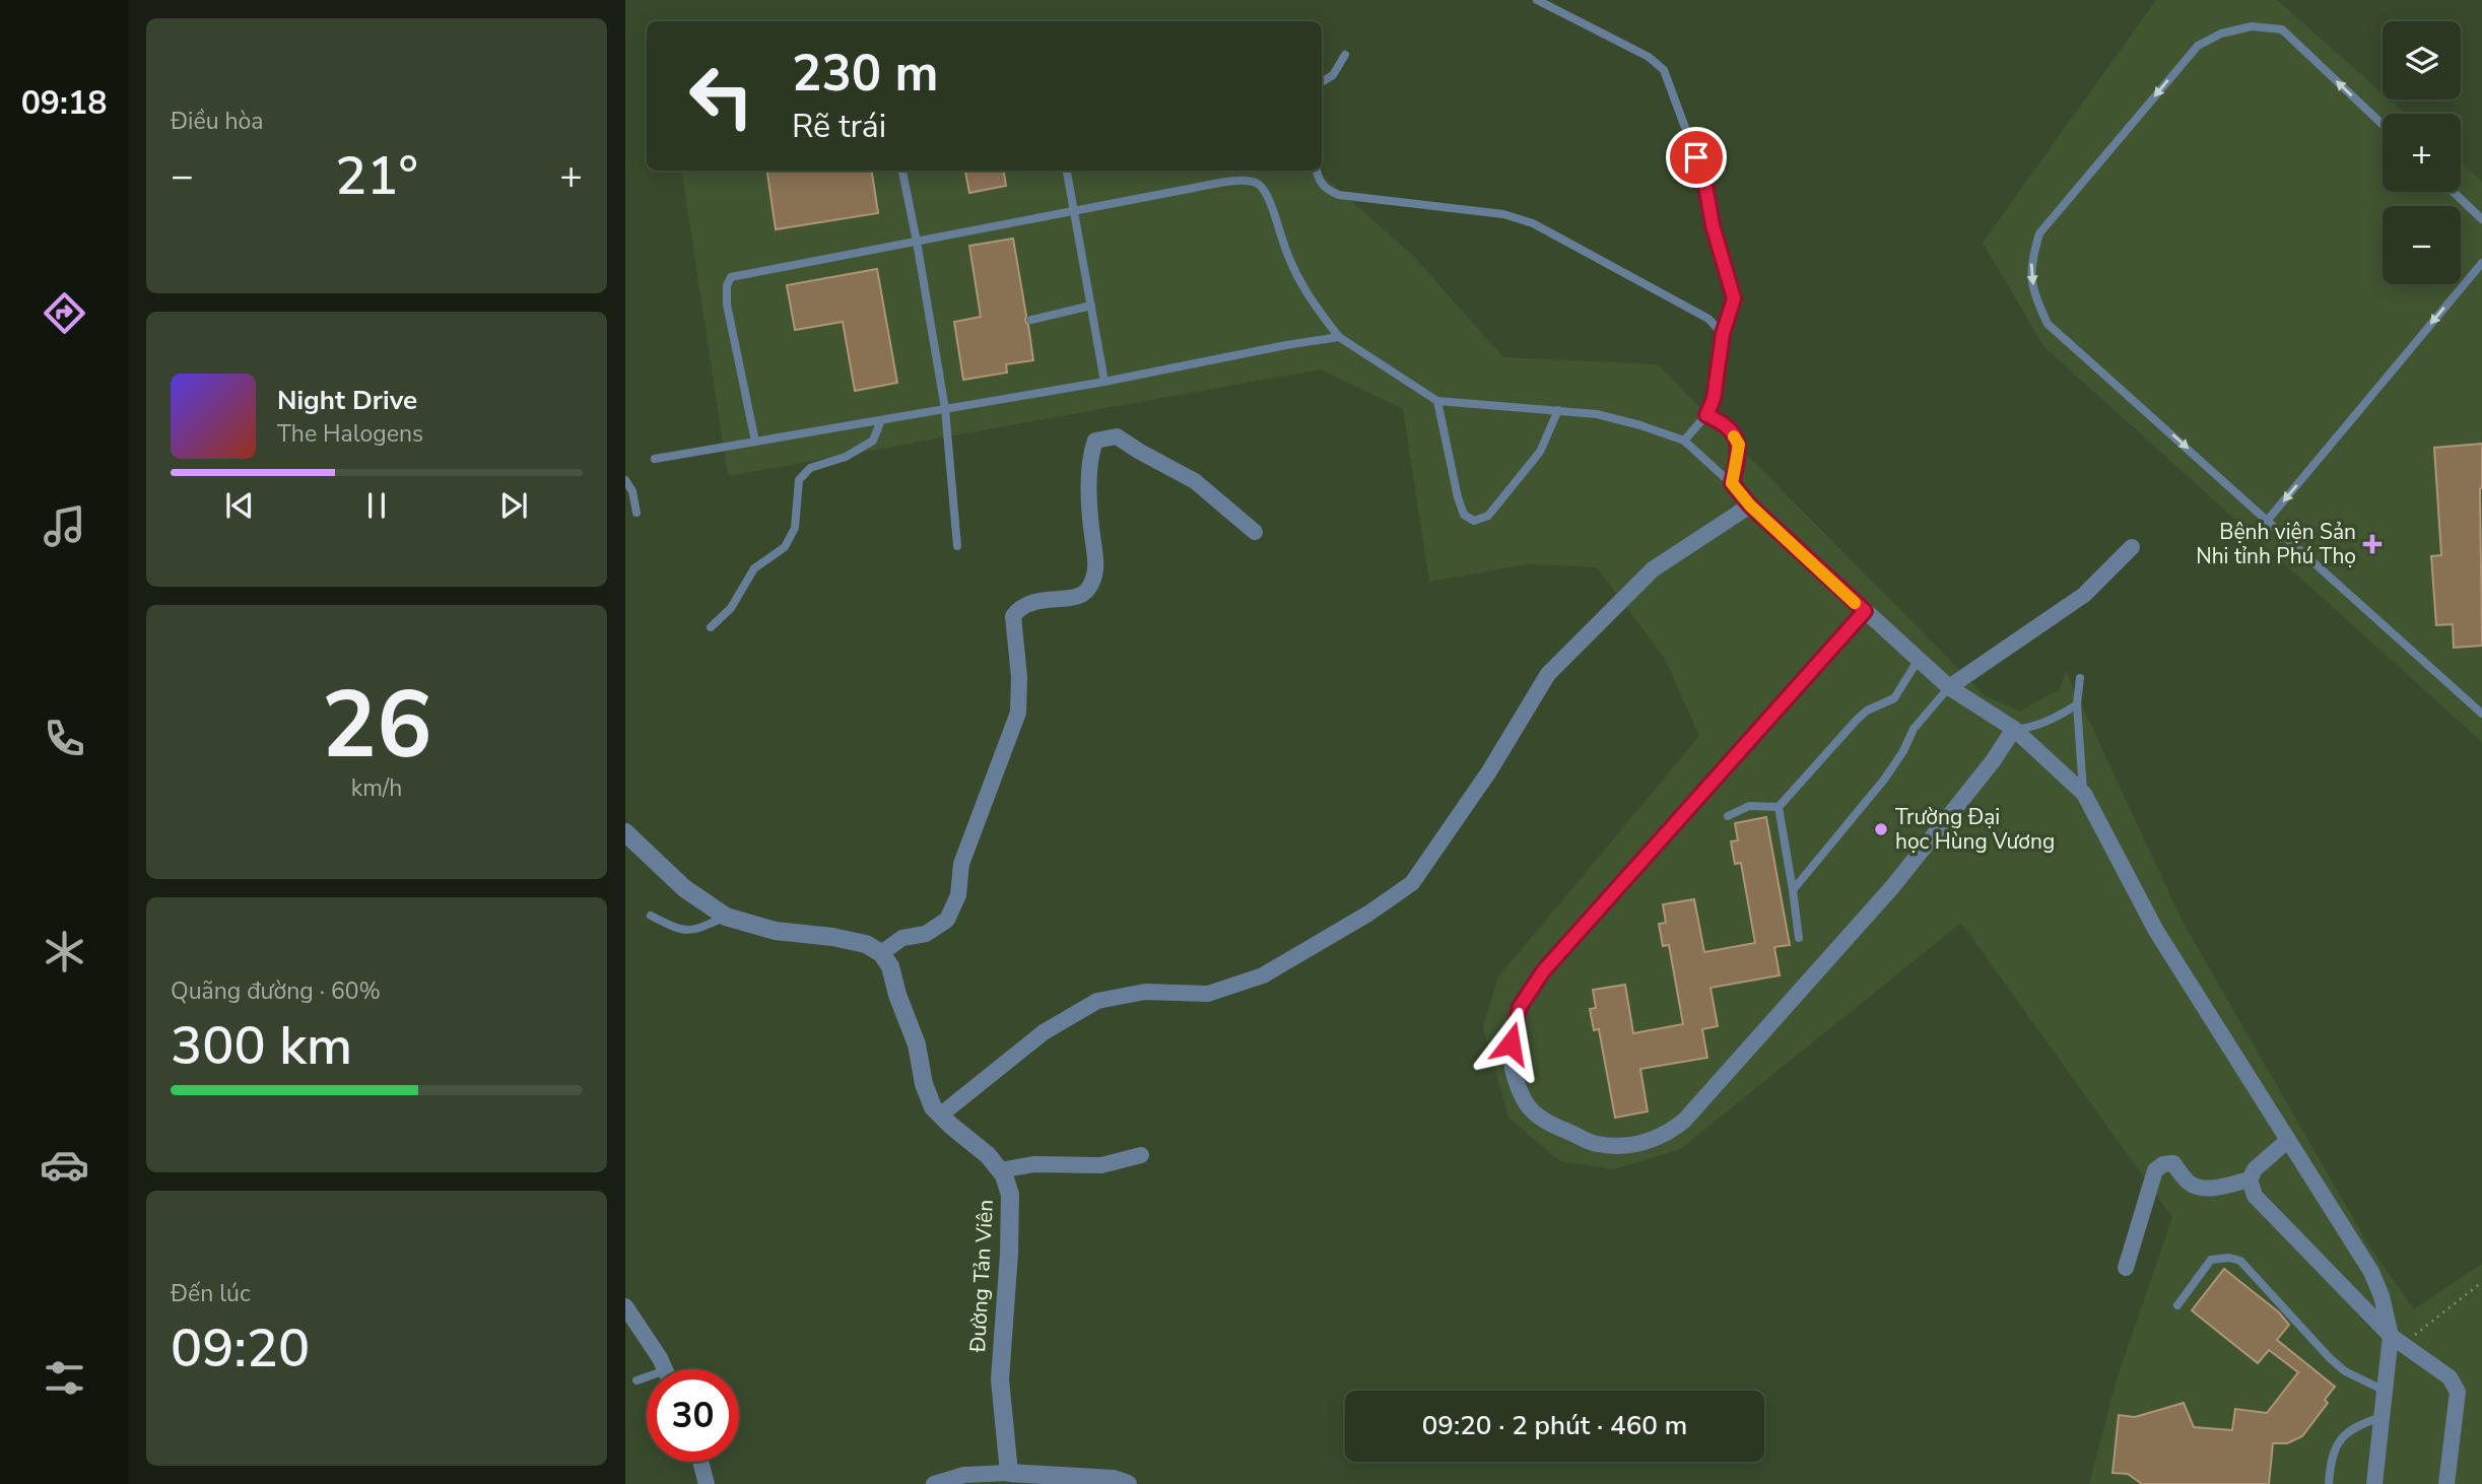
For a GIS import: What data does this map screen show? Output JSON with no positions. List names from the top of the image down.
{
  "streets": {
    "street": ["Đường Tản Viên"]
  },
  "places": {
    "health": ["Bệnh viện Sản Nhi tỉnh Phú Thọ"],
    "other": ["Trường Đại học Hùng Vương"]
  },
  "page": {
    "tabs": "09:18",
    "tile": [
      "Điều hòa",
      ["26", "km/h"],
      ["Quãng đường · 60%", "300 km"],
      ["Đến lúc", "09:20"]
    ],
    "map_buttons": ["+", "−"],
    "turn": ["230 m", "Rẽ trái"],
    "heat": ["−", "21°", "+"],
    "song": ["Night Drive", "The Halogens"],
    "limit": "30",
    "trip": "09:20 · 2 phút · 460 m"
  }
}
